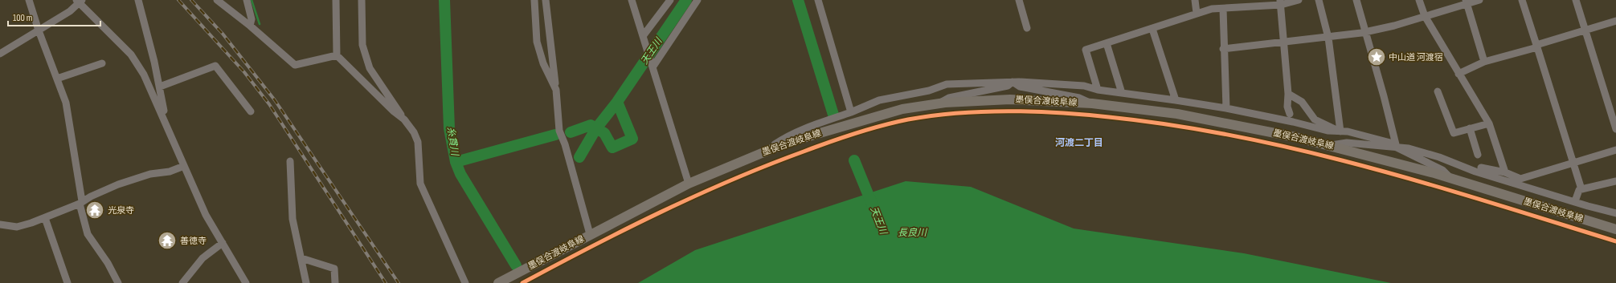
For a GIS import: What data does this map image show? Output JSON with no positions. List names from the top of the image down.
{
  "streets": {
    "main road": ["墨俣合渡岐阜線"]
  },
  "districts": ["河渡二丁目"],
  "water": ["天王川", "糸貫川", "長良川"],
  "places": {
    "place": ["中山道 河渡宿"],
    "temple": ["光泉寺", "善徳寺"]
  },
  "scale_bar": "100 m"
}
